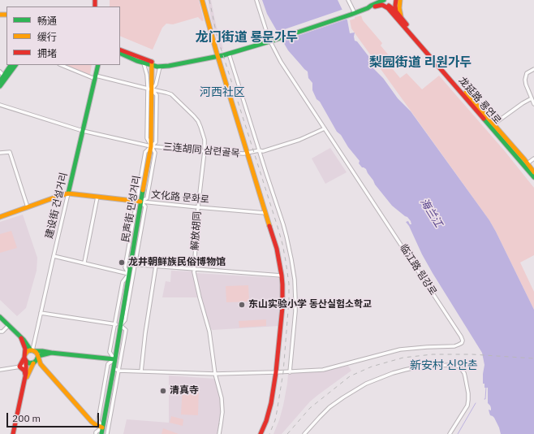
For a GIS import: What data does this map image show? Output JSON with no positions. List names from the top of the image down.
{
  "streets": {
    "main road": [
      "龙延路 룡연로",
      "文化路 문화로",
      "建设街 건설거리",
      "民声街 민성거리"
    ],
    "street": ["三连胡同 삼련골목", "解放胡同", "临江路 림강로"]
  },
  "crossings": [
    ["三连胡同 삼련골목", "建设街 건설거리"],
    ["三连胡同 삼련골목", "民声街 민성거리"],
    ["三连胡同 삼련골목", "解放胡同"],
    ["三连胡同 삼련골목", "临江路 림강로"],
    ["文化路 문화로", "建设街 건설거리"],
    ["文化路 문화로", "民声街 민성거리"],
    ["文化路 문화로", "解放胡同"],
    ["建设街 건설거리", "解放胡同"],
    ["民声街 민성거리", "解放胡同"],
    ["解放胡同", "临江路 림강로"]
  ],
  "districts": [
    "龙门街道 룡문가두",
    "梨园街道 리원가두",
    "河西社区",
    "新安村 신안촌"
  ],
  "water": ["海兰江"],
  "places": ["龙井朝鲜族民俗博物馆", "东山实验小学 동산실험소학교", "清真寺"],
  "legend": ["畅通", "缓行", "拥堵"],
  "scale_bar": "200 m"
}
